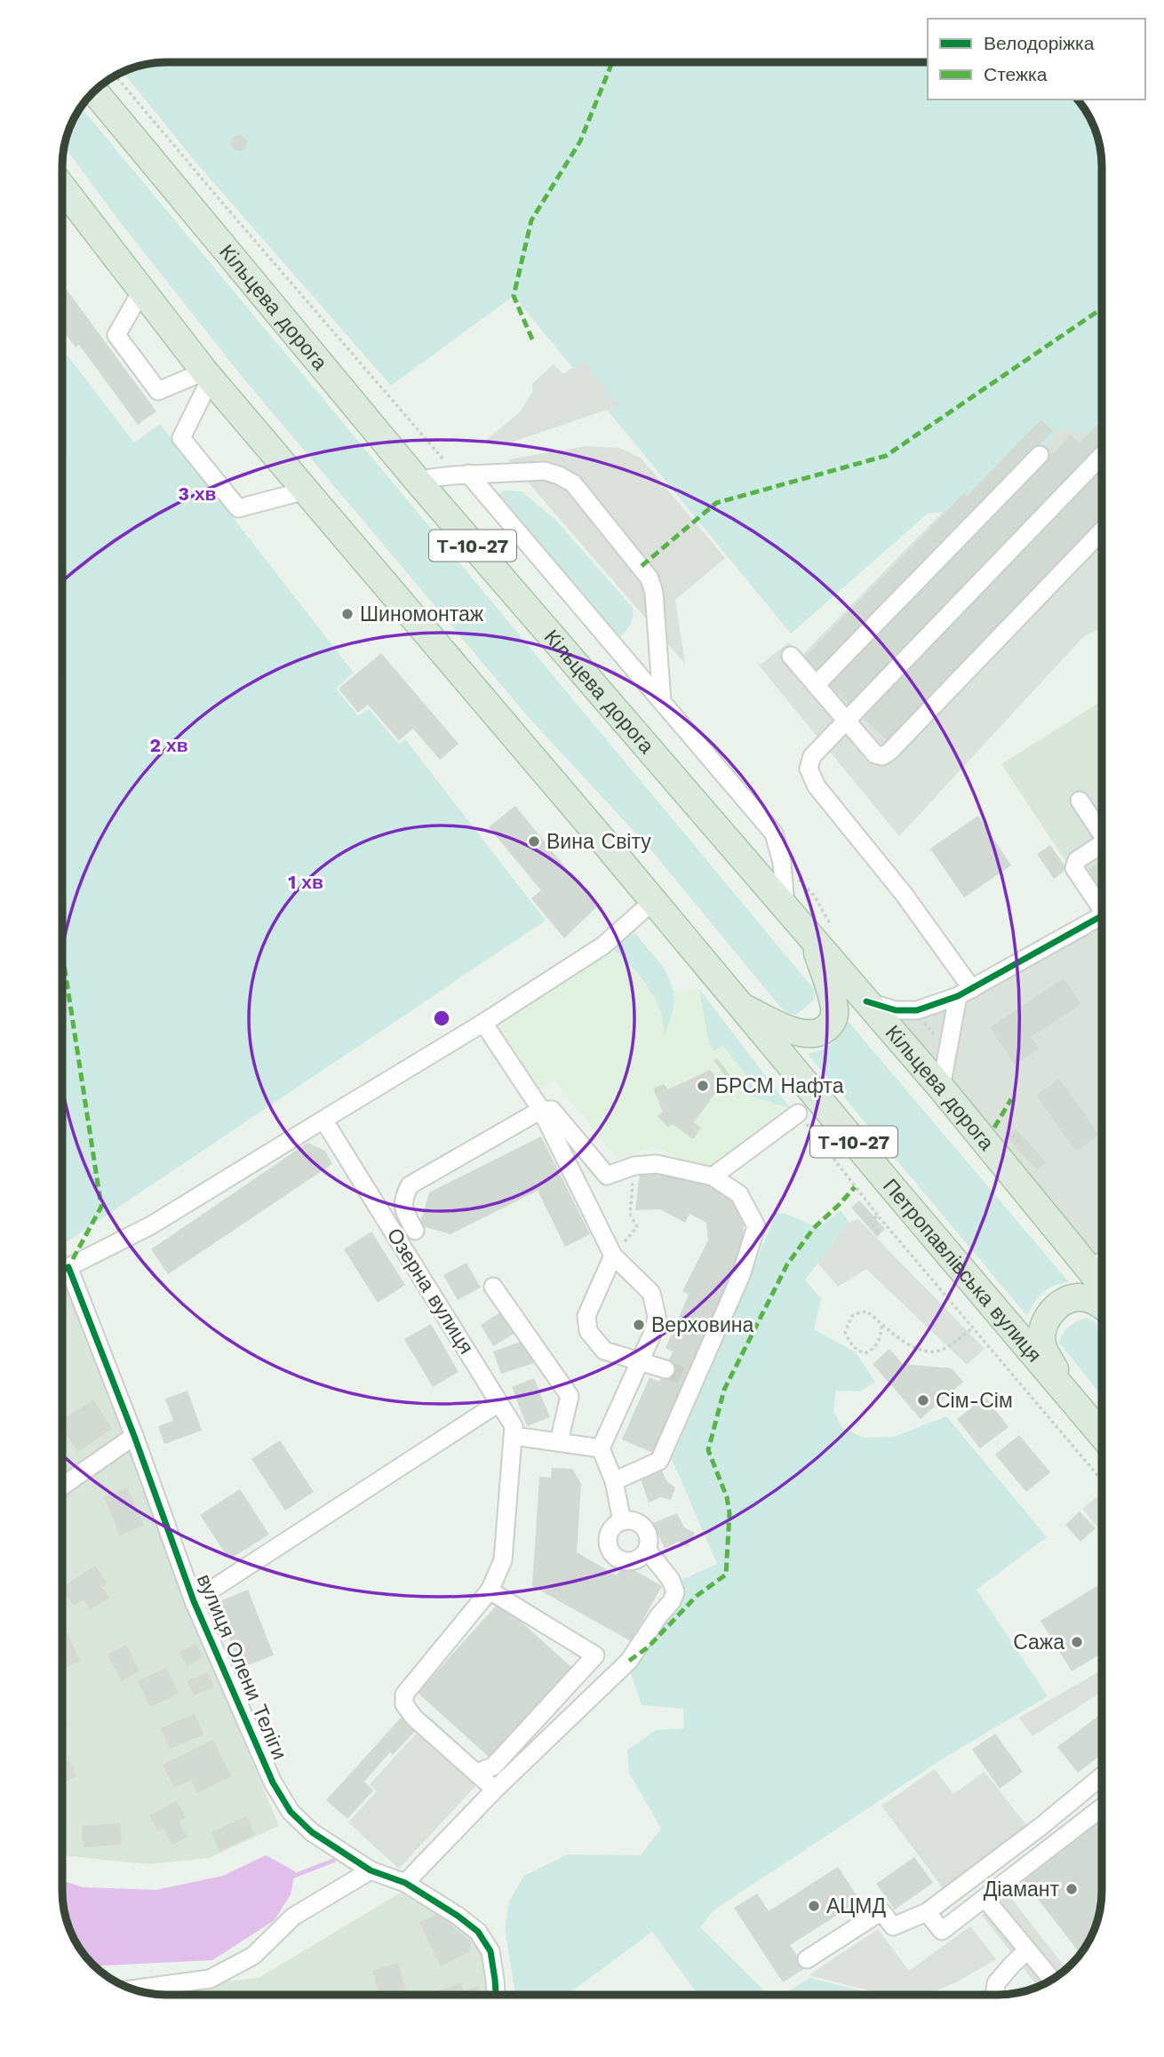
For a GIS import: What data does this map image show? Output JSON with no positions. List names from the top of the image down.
{
  "streets": {
    "highway": ["Кільцева дорога", "Т-10-27", "Петропавлівська вулиця"],
    "street": ["Озерна вулиця", "вулиця Олени Теліги"]
  },
  "crossings": [
    ["Т-10-27", "Петропавлівська вулиця"]
  ],
  "places": [
    "Шиномонтаж",
    "Вина Світу",
    "БРСМ Нафта",
    "Верховина",
    "Сім-Сім",
    "Сажа",
    "Діамант",
    "АЦМД"
  ],
  "legend": ["Велодоріжка", "Стежка"],
  "rings": ["3 хв", "2 хв", "1 хв"]
}
